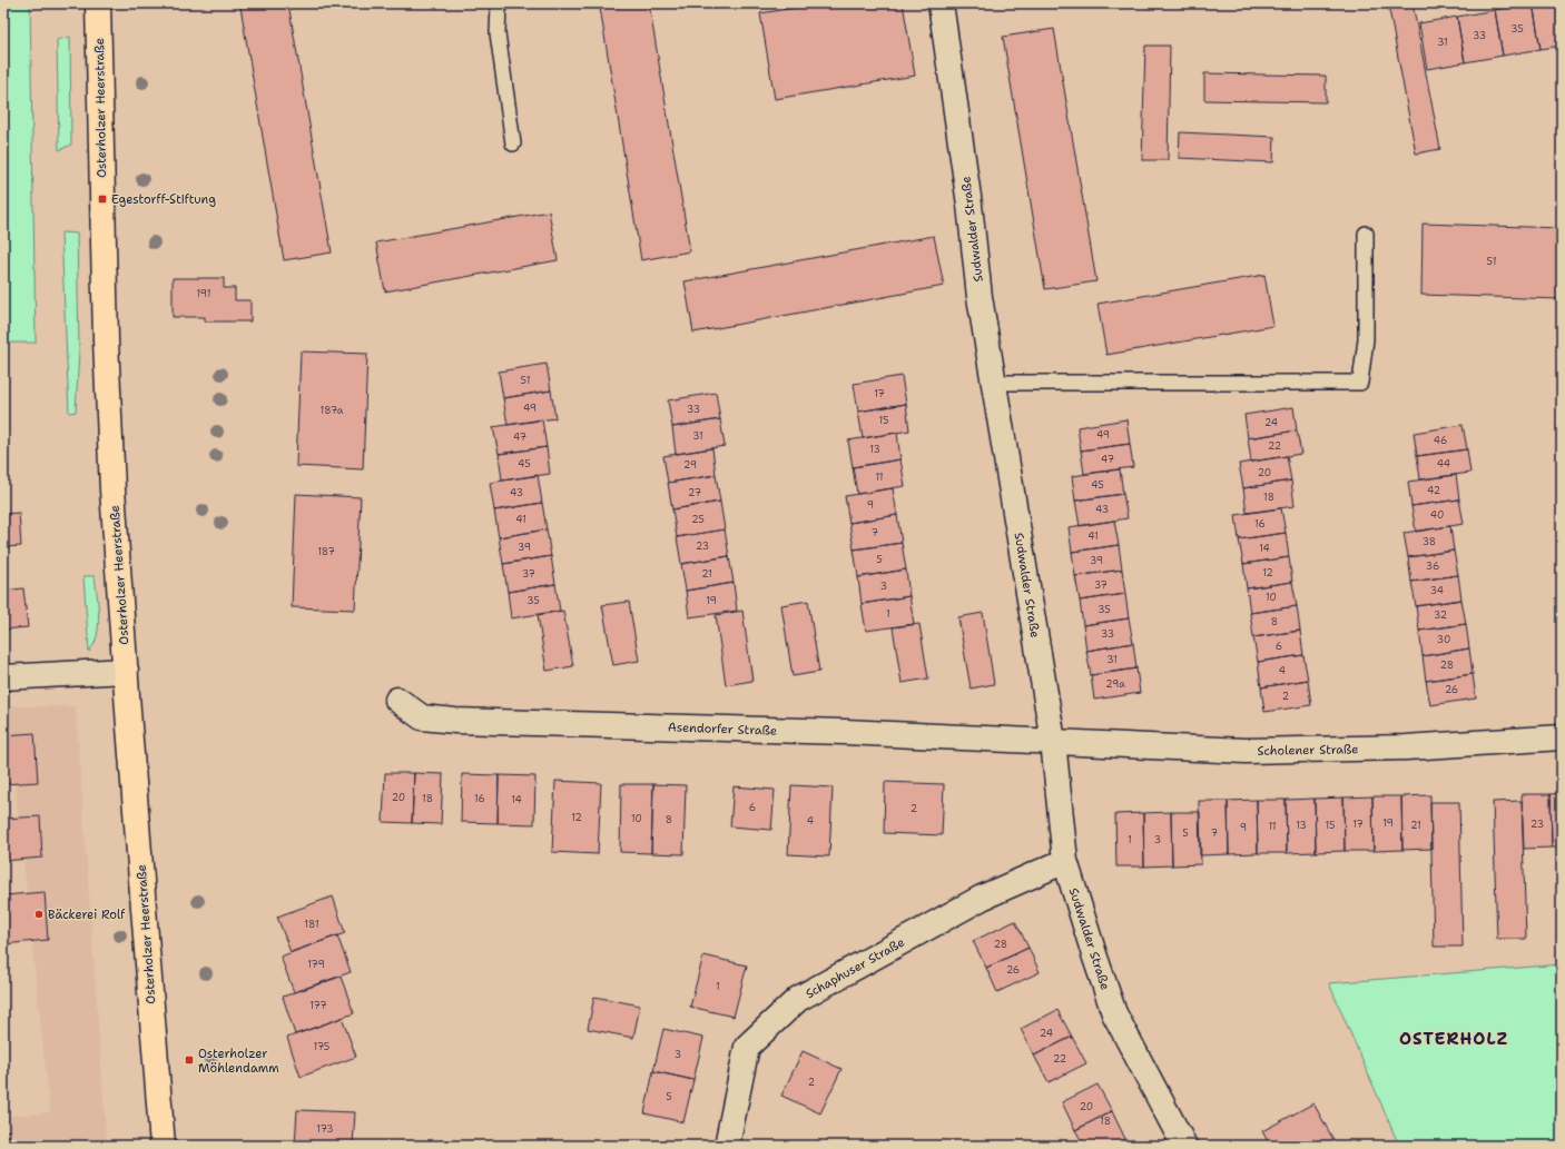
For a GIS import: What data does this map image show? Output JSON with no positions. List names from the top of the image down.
{
  "streets": {
    "main road": ["Osterholzer Heerstraße"],
    "street": [
      "Sudwalder Straße",
      "Asendorfer Straße",
      "Scholener Straße",
      "Schaphuser Straße"
    ]
  },
  "crossings": [
    ["Sudwalder Straße", "Asendorfer Straße"],
    ["Sudwalder Straße", "Scholener Straße"],
    ["Sudwalder Straße", "Schaphuser Straße"],
    ["Asendorfer Straße", "Scholener Straße"]
  ],
  "districts": ["OSTERHOLZ"],
  "places": {
    "transit": ["Egestorff-Stiftung", "Osterholzer Möhlendamm"],
    "other": ["Bäckerei Rolf"]
  },
  "house_numbers": [
    "35",
    "33",
    "31",
    "51",
    "191",
    "51",
    "17",
    "49",
    "33",
    "187a",
    "15",
    "24",
    "49",
    "31",
    "47",
    "46",
    "22",
    "13",
    "47",
    "45",
    "44",
    "29",
    "20",
    "11",
    "45",
    "42",
    "43",
    "27",
    "18",
    "9",
    "43",
    "40",
    "41",
    "25",
    "16",
    "7",
    "41",
    "38",
    "23",
    "39",
    "14",
    "187",
    "5",
    "39",
    "36",
    "12",
    "37",
    "21",
    "37",
    "3",
    "34",
    "10",
    "35",
    "19",
    "35",
    "1",
    "32",
    "8",
    "33",
    "30",
    "6",
    "31",
    "28",
    "4",
    "29a",
    "26",
    "2",
    "20",
    "18",
    "16",
    "14",
    "6",
    "2",
    "12",
    "10",
    "8",
    "4",
    "19",
    "17",
    "23",
    "13",
    "15",
    "21",
    "11",
    "9",
    "5",
    "7",
    "1",
    "3",
    "181",
    "28",
    "179",
    "26",
    "1",
    "177",
    "24",
    "175",
    "3",
    "22",
    "2",
    "5",
    "20",
    "18",
    "173"
  ]
}
